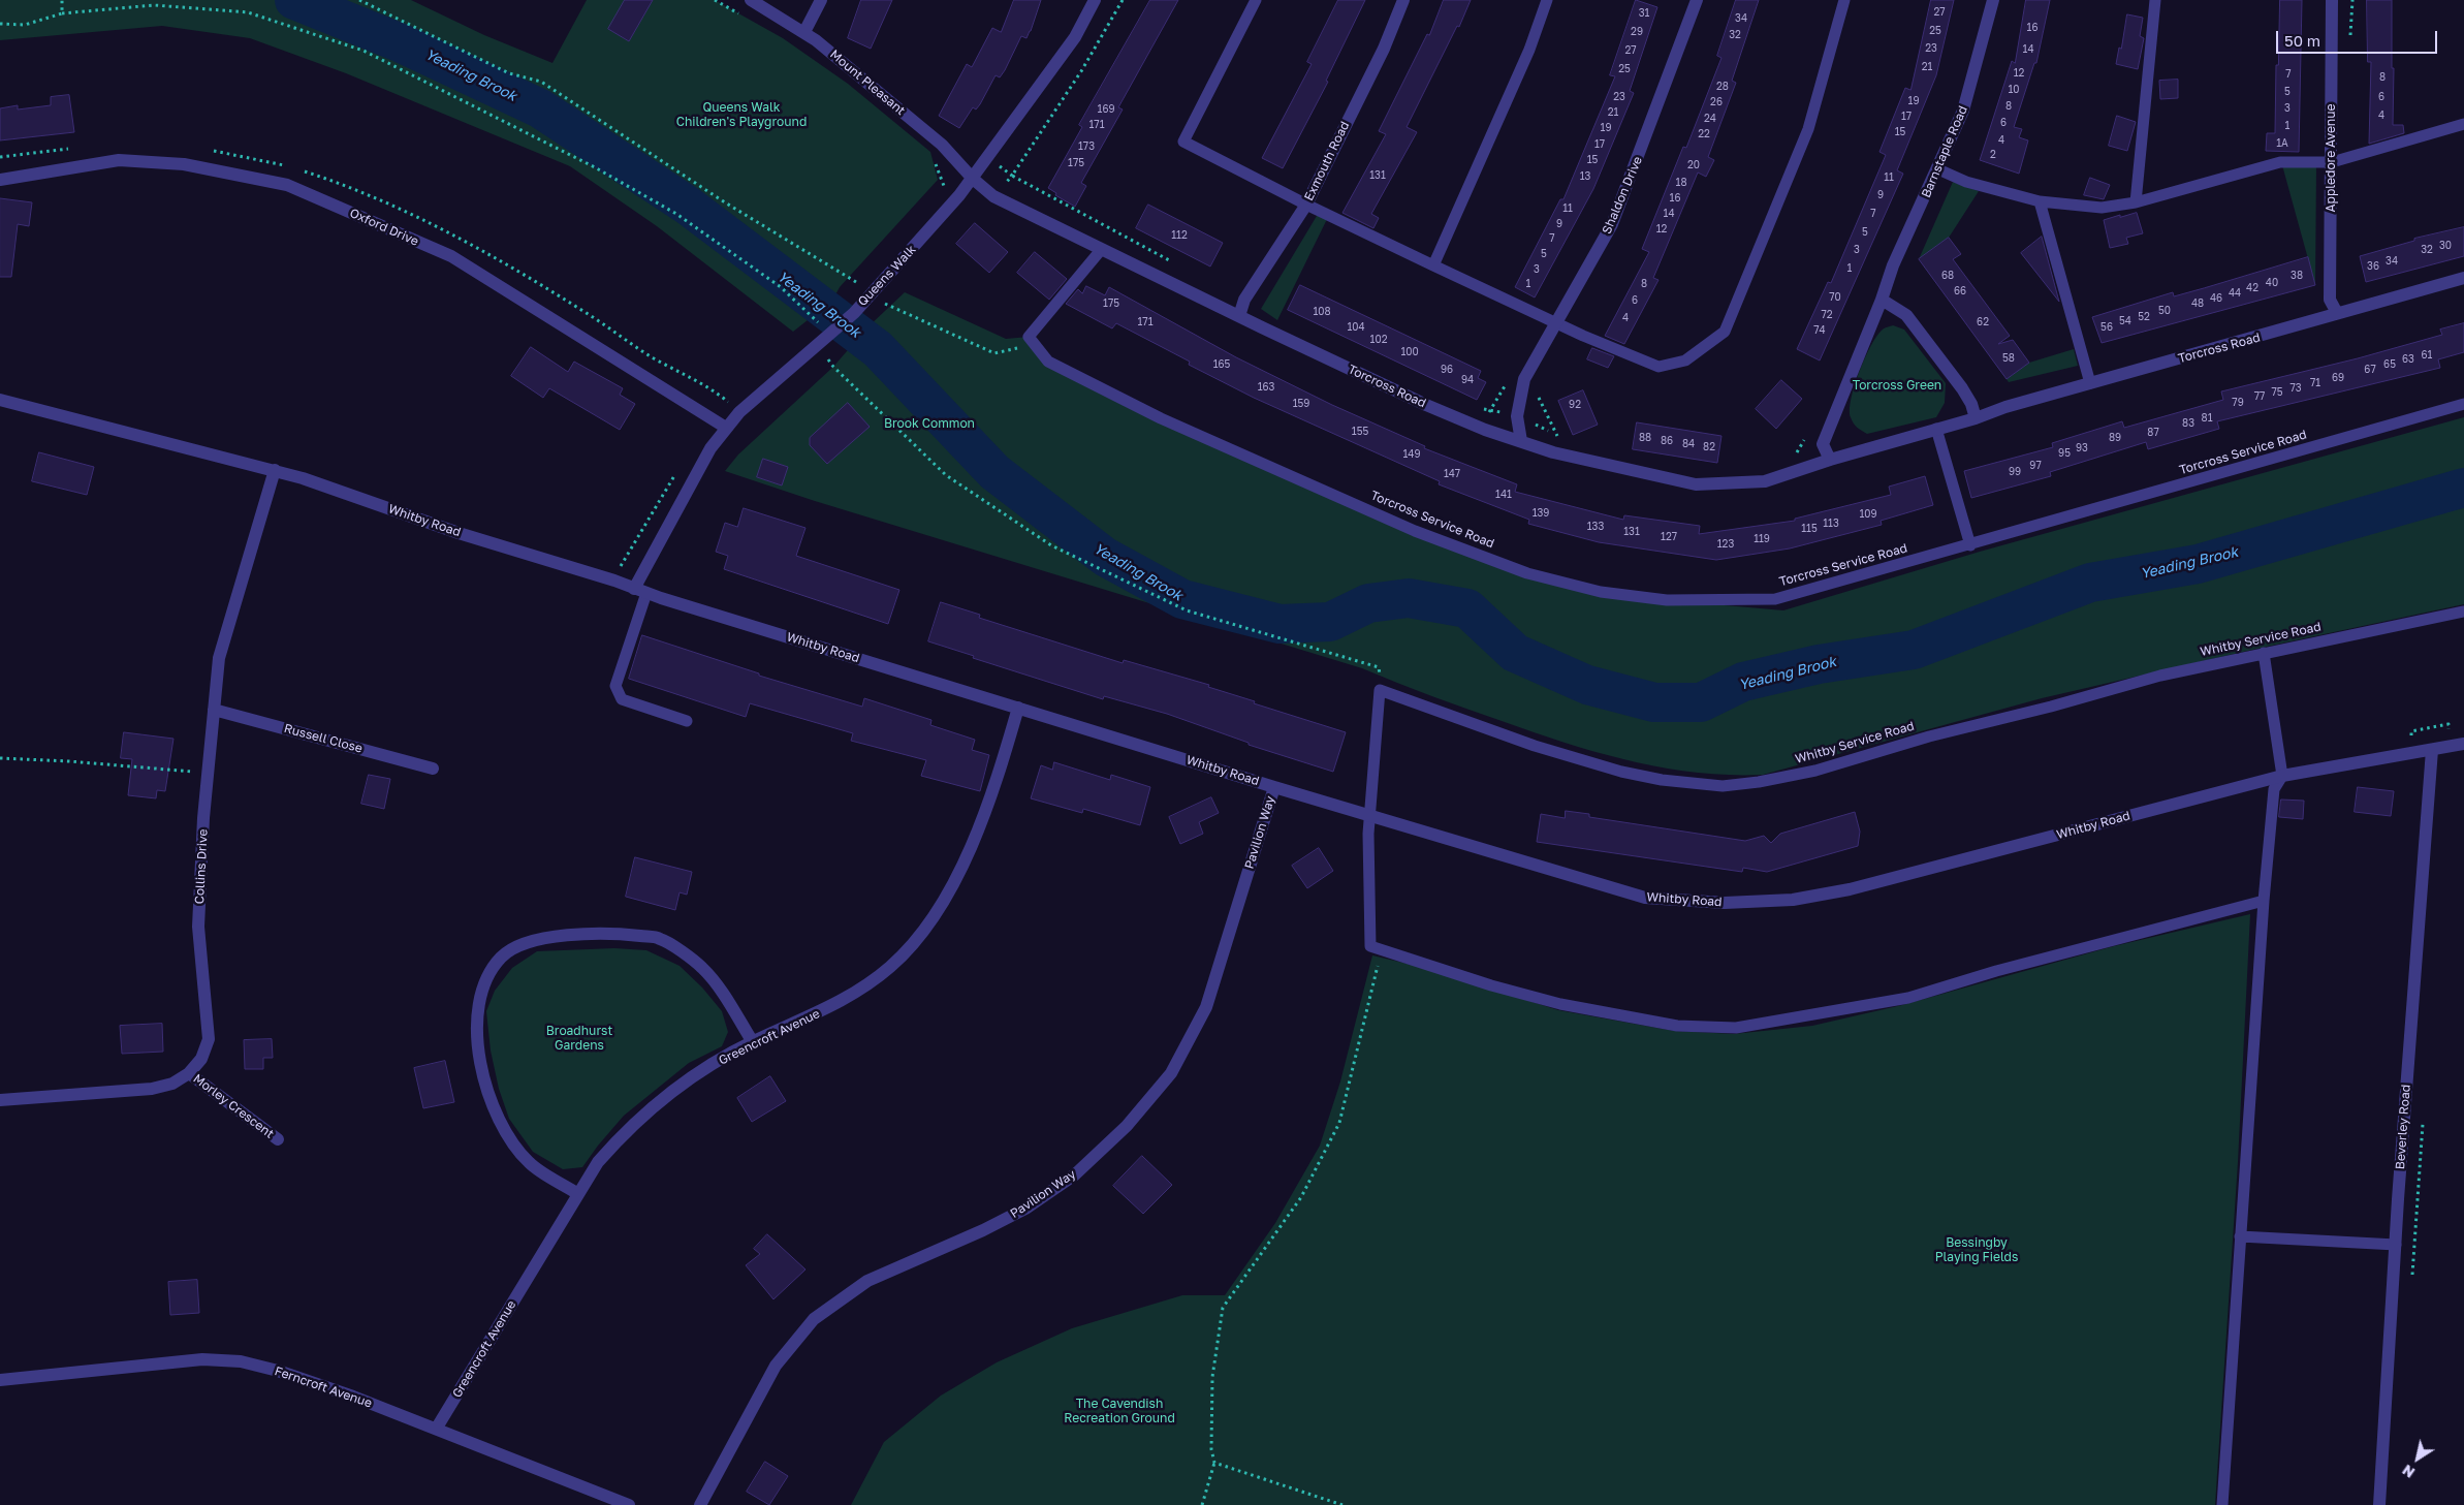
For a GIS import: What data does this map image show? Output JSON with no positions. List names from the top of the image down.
{
  "streets": {
    "street": [
      "Mount Pleasant",
      "Barnstaple Road",
      "Appledore Avenue",
      "Exmouth Road",
      "Shaldon Drive",
      "Oxford Drive",
      "Queens Walk",
      "Torcross Road",
      "Whitby Road",
      "Russell Close",
      "Pavilion Way",
      "Collins Drive",
      "Greencroft Avenue",
      "Morley Crescent",
      "Beverley Road",
      "Ferncroft Avenue"
    ],
    "lane": ["Torcross Service Road", "Whitby Service Road"]
  },
  "crossings": [
    ["Mount Pleasant", "Queens Walk"],
    ["Mount Pleasant", "Torcross Road"],
    ["Appledore Avenue", "Torcross Road"],
    ["Exmouth Road", "Torcross Road"],
    ["Shaldon Drive", "Torcross Road"],
    ["Oxford Drive", "Queens Walk"],
    ["Queens Walk", "Torcross Road"],
    ["Queens Walk", "Whitby Road"],
    ["Whitby Road", "Pavilion Way"],
    ["Whitby Road", "Collins Drive"],
    ["Whitby Road", "Greencroft Avenue"],
    ["Whitby Road", "Beverley Road"],
    ["Russell Close", "Collins Drive"],
    ["Collins Drive", "Morley Crescent"],
    ["Greencroft Avenue", "Ferncroft Avenue"]
  ],
  "water": ["Yeading Brook"],
  "parks": [
    "Queens Walk Children's Playground",
    "Torcross Green",
    "Brook Common",
    "Broadhurst Gardens",
    "Bessingby Playing Fields",
    "The Cavendish Recreation Ground"
  ],
  "house_numbers": [
    "27",
    "31",
    "34",
    "16",
    "25",
    "29",
    "32",
    "23",
    "14",
    "27",
    "21",
    "25",
    "12",
    "7",
    "8",
    "28",
    "10",
    "5",
    "23",
    "6",
    "19",
    "26",
    "8",
    "3",
    "169",
    "21",
    "4",
    "17",
    "24",
    "6",
    "171",
    "1",
    "19",
    "15",
    "22",
    "4",
    "1A",
    "17",
    "173",
    "2",
    "15",
    "175",
    "20",
    "131",
    "13",
    "11",
    "18",
    "9",
    "16",
    "11",
    "14",
    "7",
    "9",
    "12",
    "5",
    "112",
    "7",
    "30",
    "3",
    "32",
    "5",
    "34",
    "36",
    "1",
    "3",
    "68",
    "38",
    "40",
    "1",
    "8",
    "42",
    "66",
    "44",
    "70",
    "46",
    "6",
    "175",
    "48",
    "50",
    "108",
    "72",
    "52",
    "4",
    "54",
    "171",
    "62",
    "104",
    "56",
    "74",
    "102",
    "100",
    "61",
    "58",
    "63",
    "165",
    "65",
    "96",
    "67",
    "69",
    "94",
    "71",
    "163",
    "73",
    "75",
    "77",
    "79",
    "159",
    "92",
    "81",
    "83",
    "155",
    "87",
    "88",
    "89",
    "86",
    "84",
    "82",
    "93",
    "95",
    "149",
    "97",
    "99",
    "147",
    "141",
    "139",
    "109",
    "113",
    "133",
    "115",
    "131",
    "127",
    "119",
    "123"
  ],
  "scale_bar": "50 m",
  "north": "bottom left"
}
